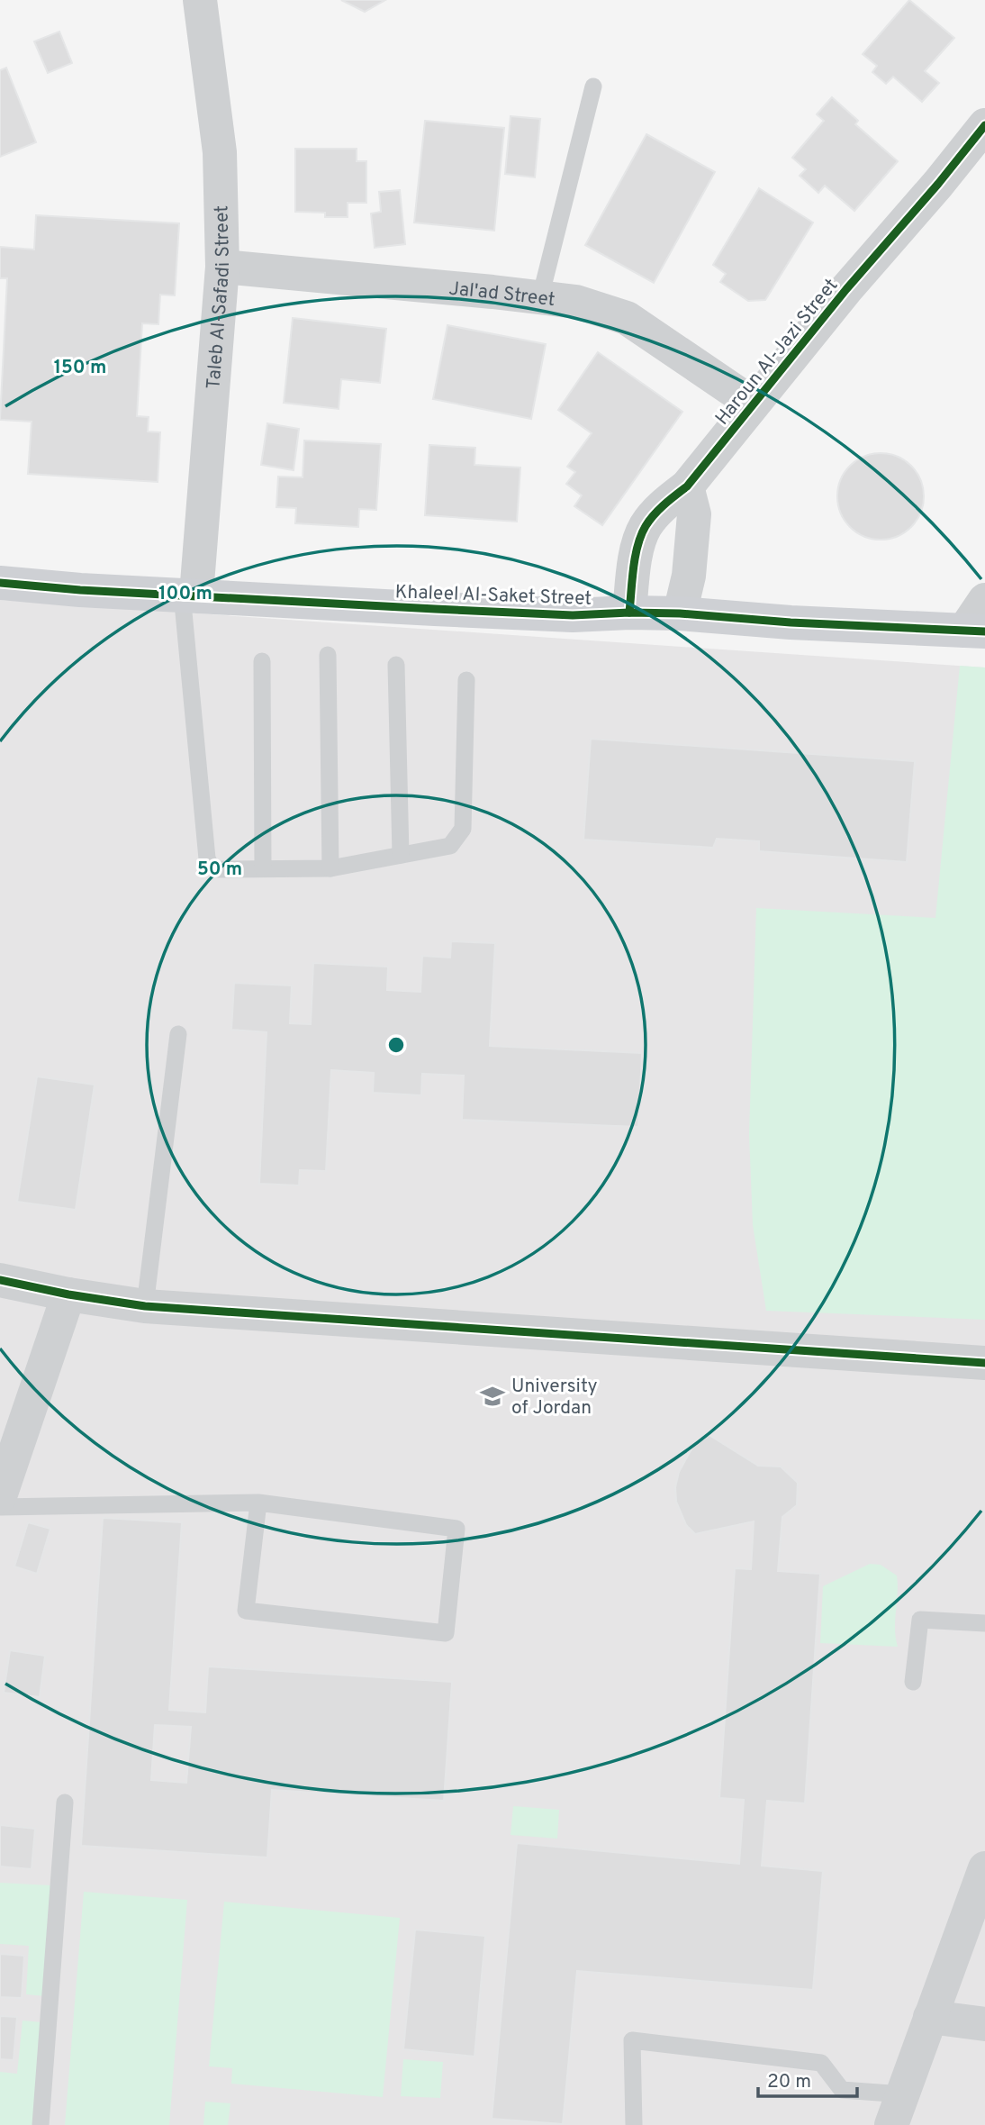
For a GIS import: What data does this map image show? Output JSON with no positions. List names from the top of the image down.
{
  "streets": {
    "street": [
      "Jal'ad Street",
      "Taleb Al-Safadi Street",
      "Haroun Al-Jazi Street",
      "Khaleel Al-Saket Street"
    ]
  },
  "crossings": [
    ["Jal'ad Street", "Taleb Al-Safadi Street"],
    ["Jal'ad Street", "Haroun Al-Jazi Street"],
    ["Taleb Al-Safadi Street", "Khaleel Al-Saket Street"],
    ["Haroun Al-Jazi Street", "Khaleel Al-Saket Street"]
  ],
  "places": {
    "school or university": ["University of Jordan"]
  },
  "scale_bar": "20 m",
  "rings": ["150 m", "100 m", "50 m"]
}
